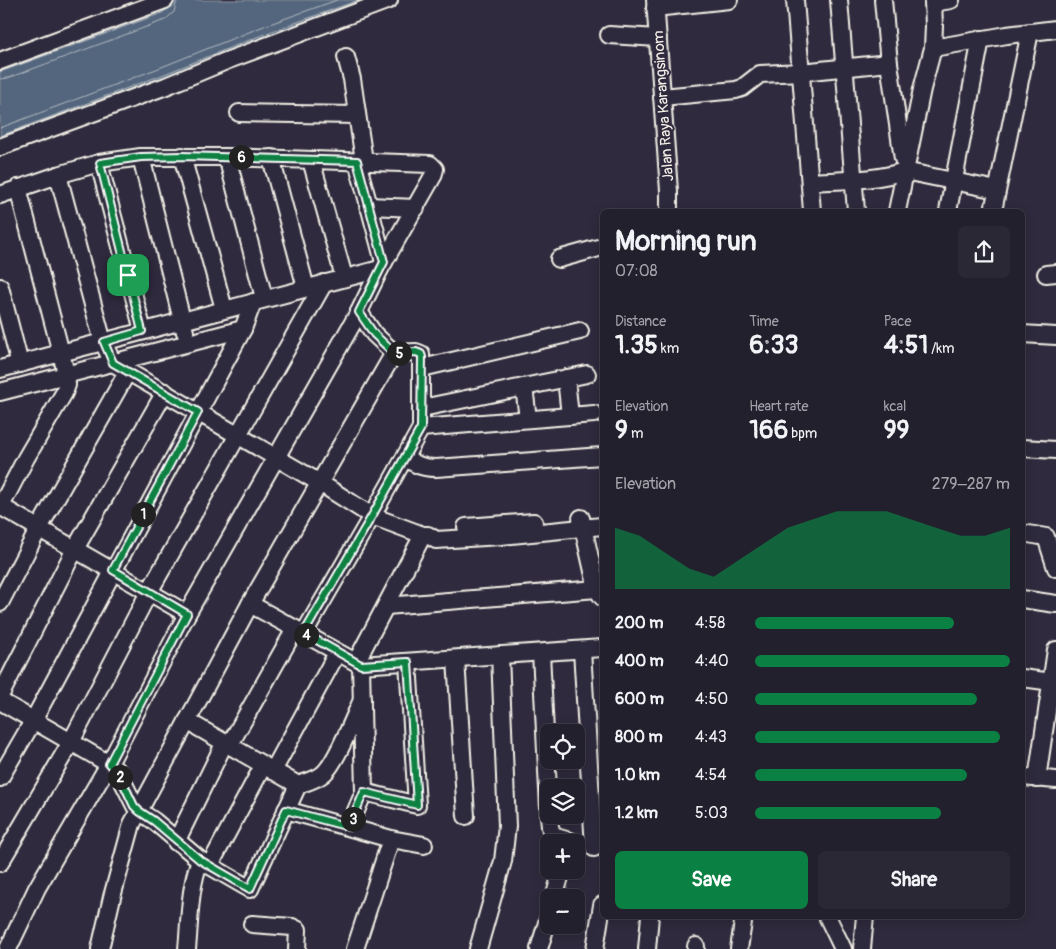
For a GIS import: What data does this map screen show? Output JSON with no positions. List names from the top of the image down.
{
  "streets": {
    "street": ["Jalan Raya Karangsinom"]
  },
  "page": {
    "pins": [
      "6",
      "5",
      "1",
      "4",
      "2",
      "3"
    ],
    "heading": ["Morning run", "07:08"],
    "stats": [
      ["Distance", "1.35 km"],
      ["Time", "6:33"],
      ["Pace", "4:51 /km"],
      ["Elevation", "9 m"],
      ["Heart rate", "166 bpm"],
      ["kcal", "99"]
    ],
    "chart": ["Elevation", "279–287 m"],
    "list": [
      {
        "name": "200 m",
        "note": "4:58"
      },
      {
        "name": "400 m",
        "note": "4:40"
      },
      {
        "name": "600 m",
        "note": "4:50"
      },
      {
        "name": "800 m",
        "note": "4:43"
      },
      {
        "name": "1.0 km",
        "note": "4:54"
      },
      {
        "name": "1.2 km",
        "note": "5:03"
      }
    ],
    "map_buttons": ["+", "−"],
    "buttons": ["Save", "Share"]
  }
}
